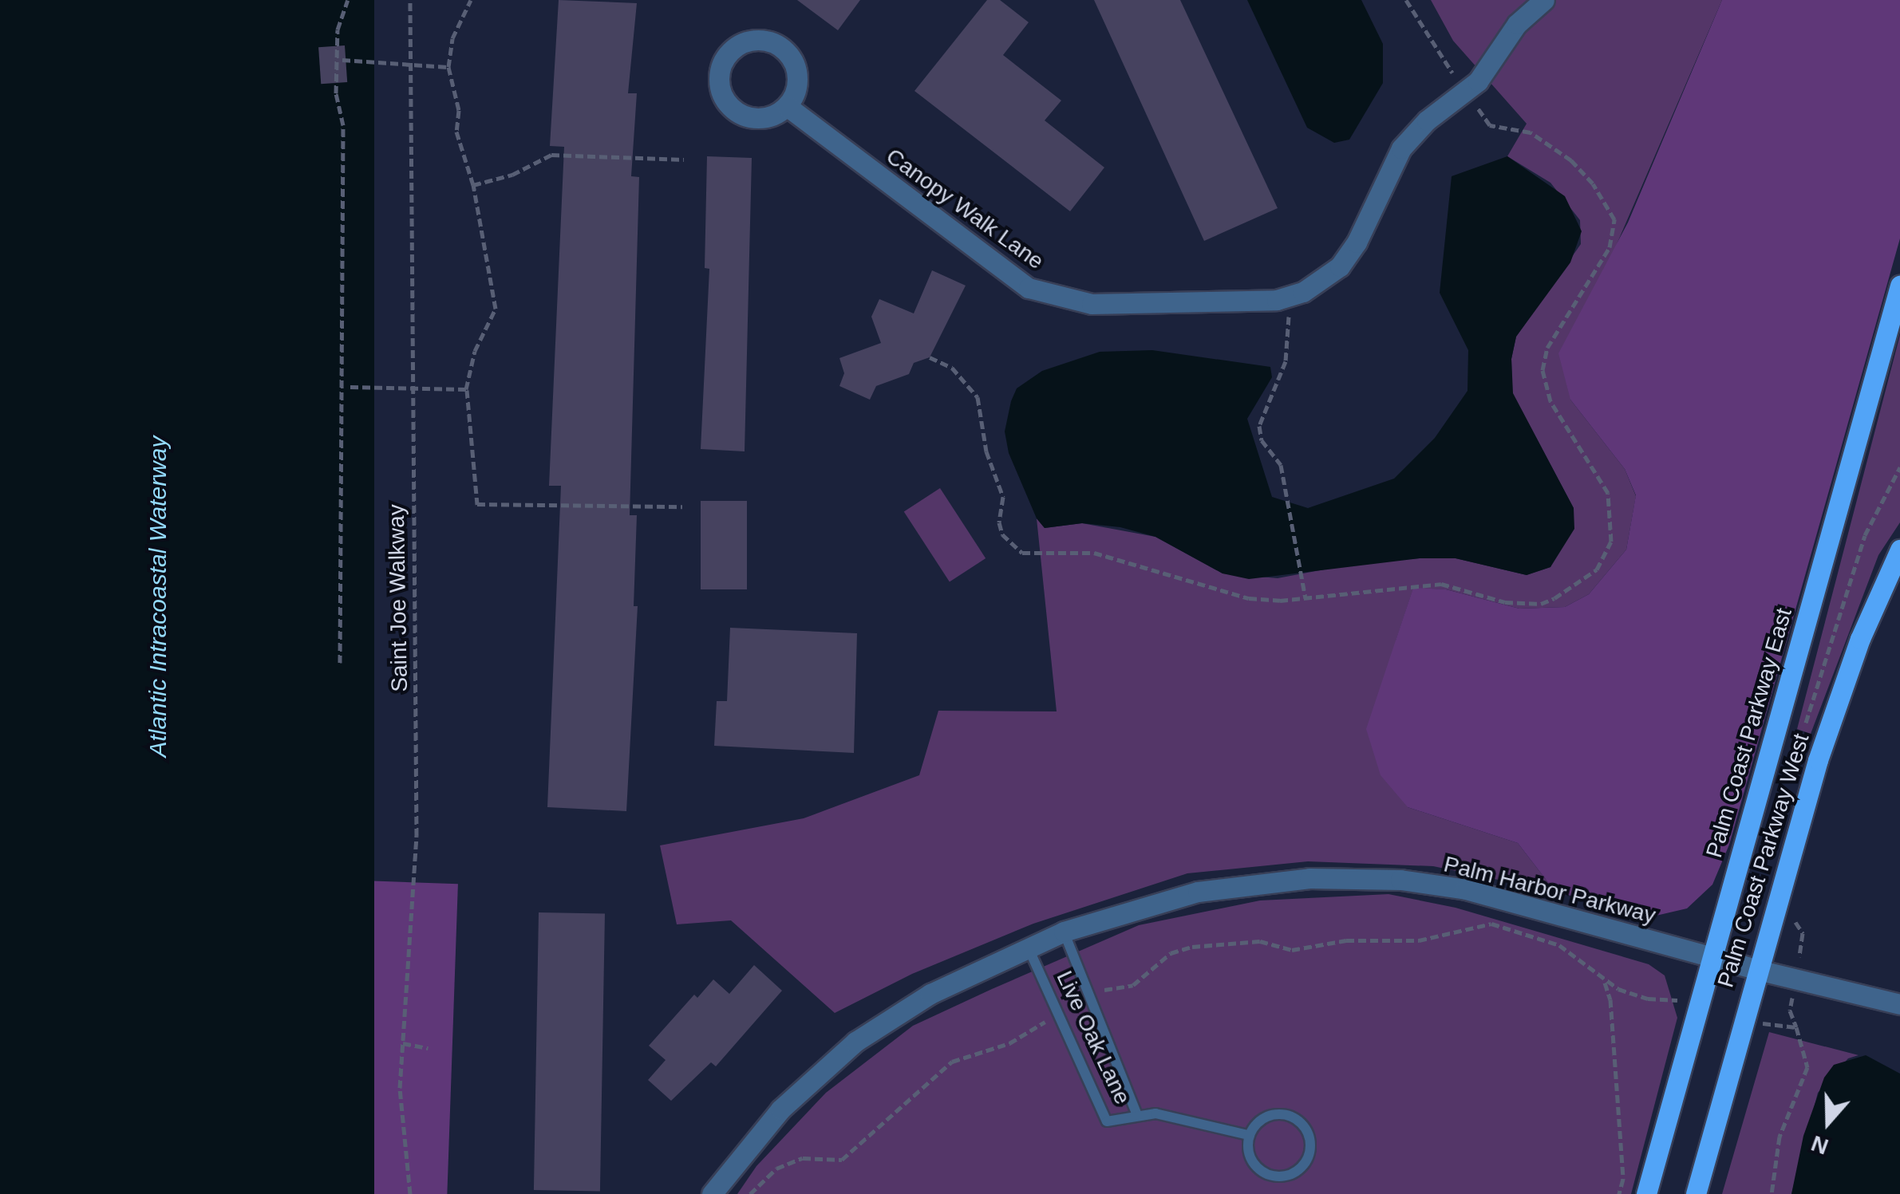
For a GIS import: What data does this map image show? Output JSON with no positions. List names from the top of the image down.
{
  "streets": {
    "main road": ["Palm Coast Parkway East", "Palm Coast Parkway West"],
    "street": ["Canopy Walk Lane", "Palm Harbor Parkway"],
    "lane": ["Live Oak Lane"],
    "path": ["Saint Joe Walkway"]
  },
  "crossings": [
    ["Palm Coast Parkway East", "Palm Harbor Parkway"],
    ["Palm Coast Parkway West", "Palm Harbor Parkway"],
    ["Palm Harbor Parkway", "Live Oak Lane"]
  ],
  "water": ["Atlantic Intracoastal Waterway"],
  "north": "bottom"
}
